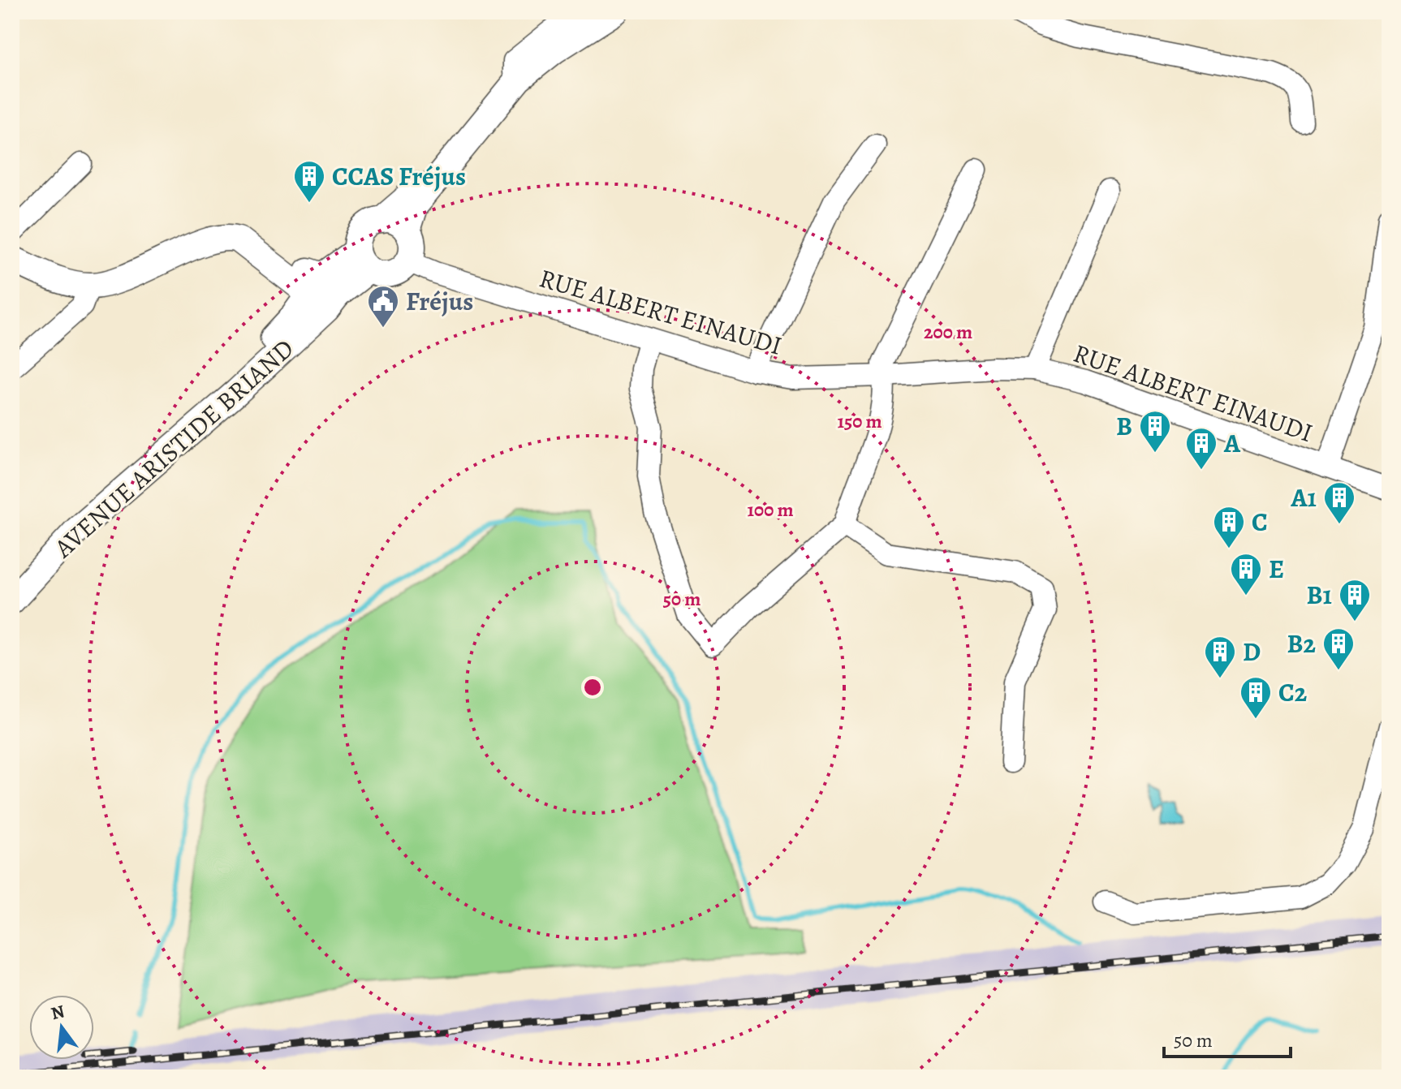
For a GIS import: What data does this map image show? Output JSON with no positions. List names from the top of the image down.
{
  "streets": {
    "main road": ["AVENUE ARISTIDE BRIAND"],
    "street": ["RUE ALBERT EINAUDI"]
  },
  "places": {
    "building": [
      "CCAS Fréjus",
      "B",
      "A",
      "A1",
      "C",
      "E",
      "B1",
      "B2",
      "D",
      "C2"
    ],
    "public building": ["Fréjus"]
  },
  "scale_bar": "50 m",
  "north": "top",
  "rings": [
    "200 m",
    "150 m",
    "100 m",
    "50 m"
  ]
}
